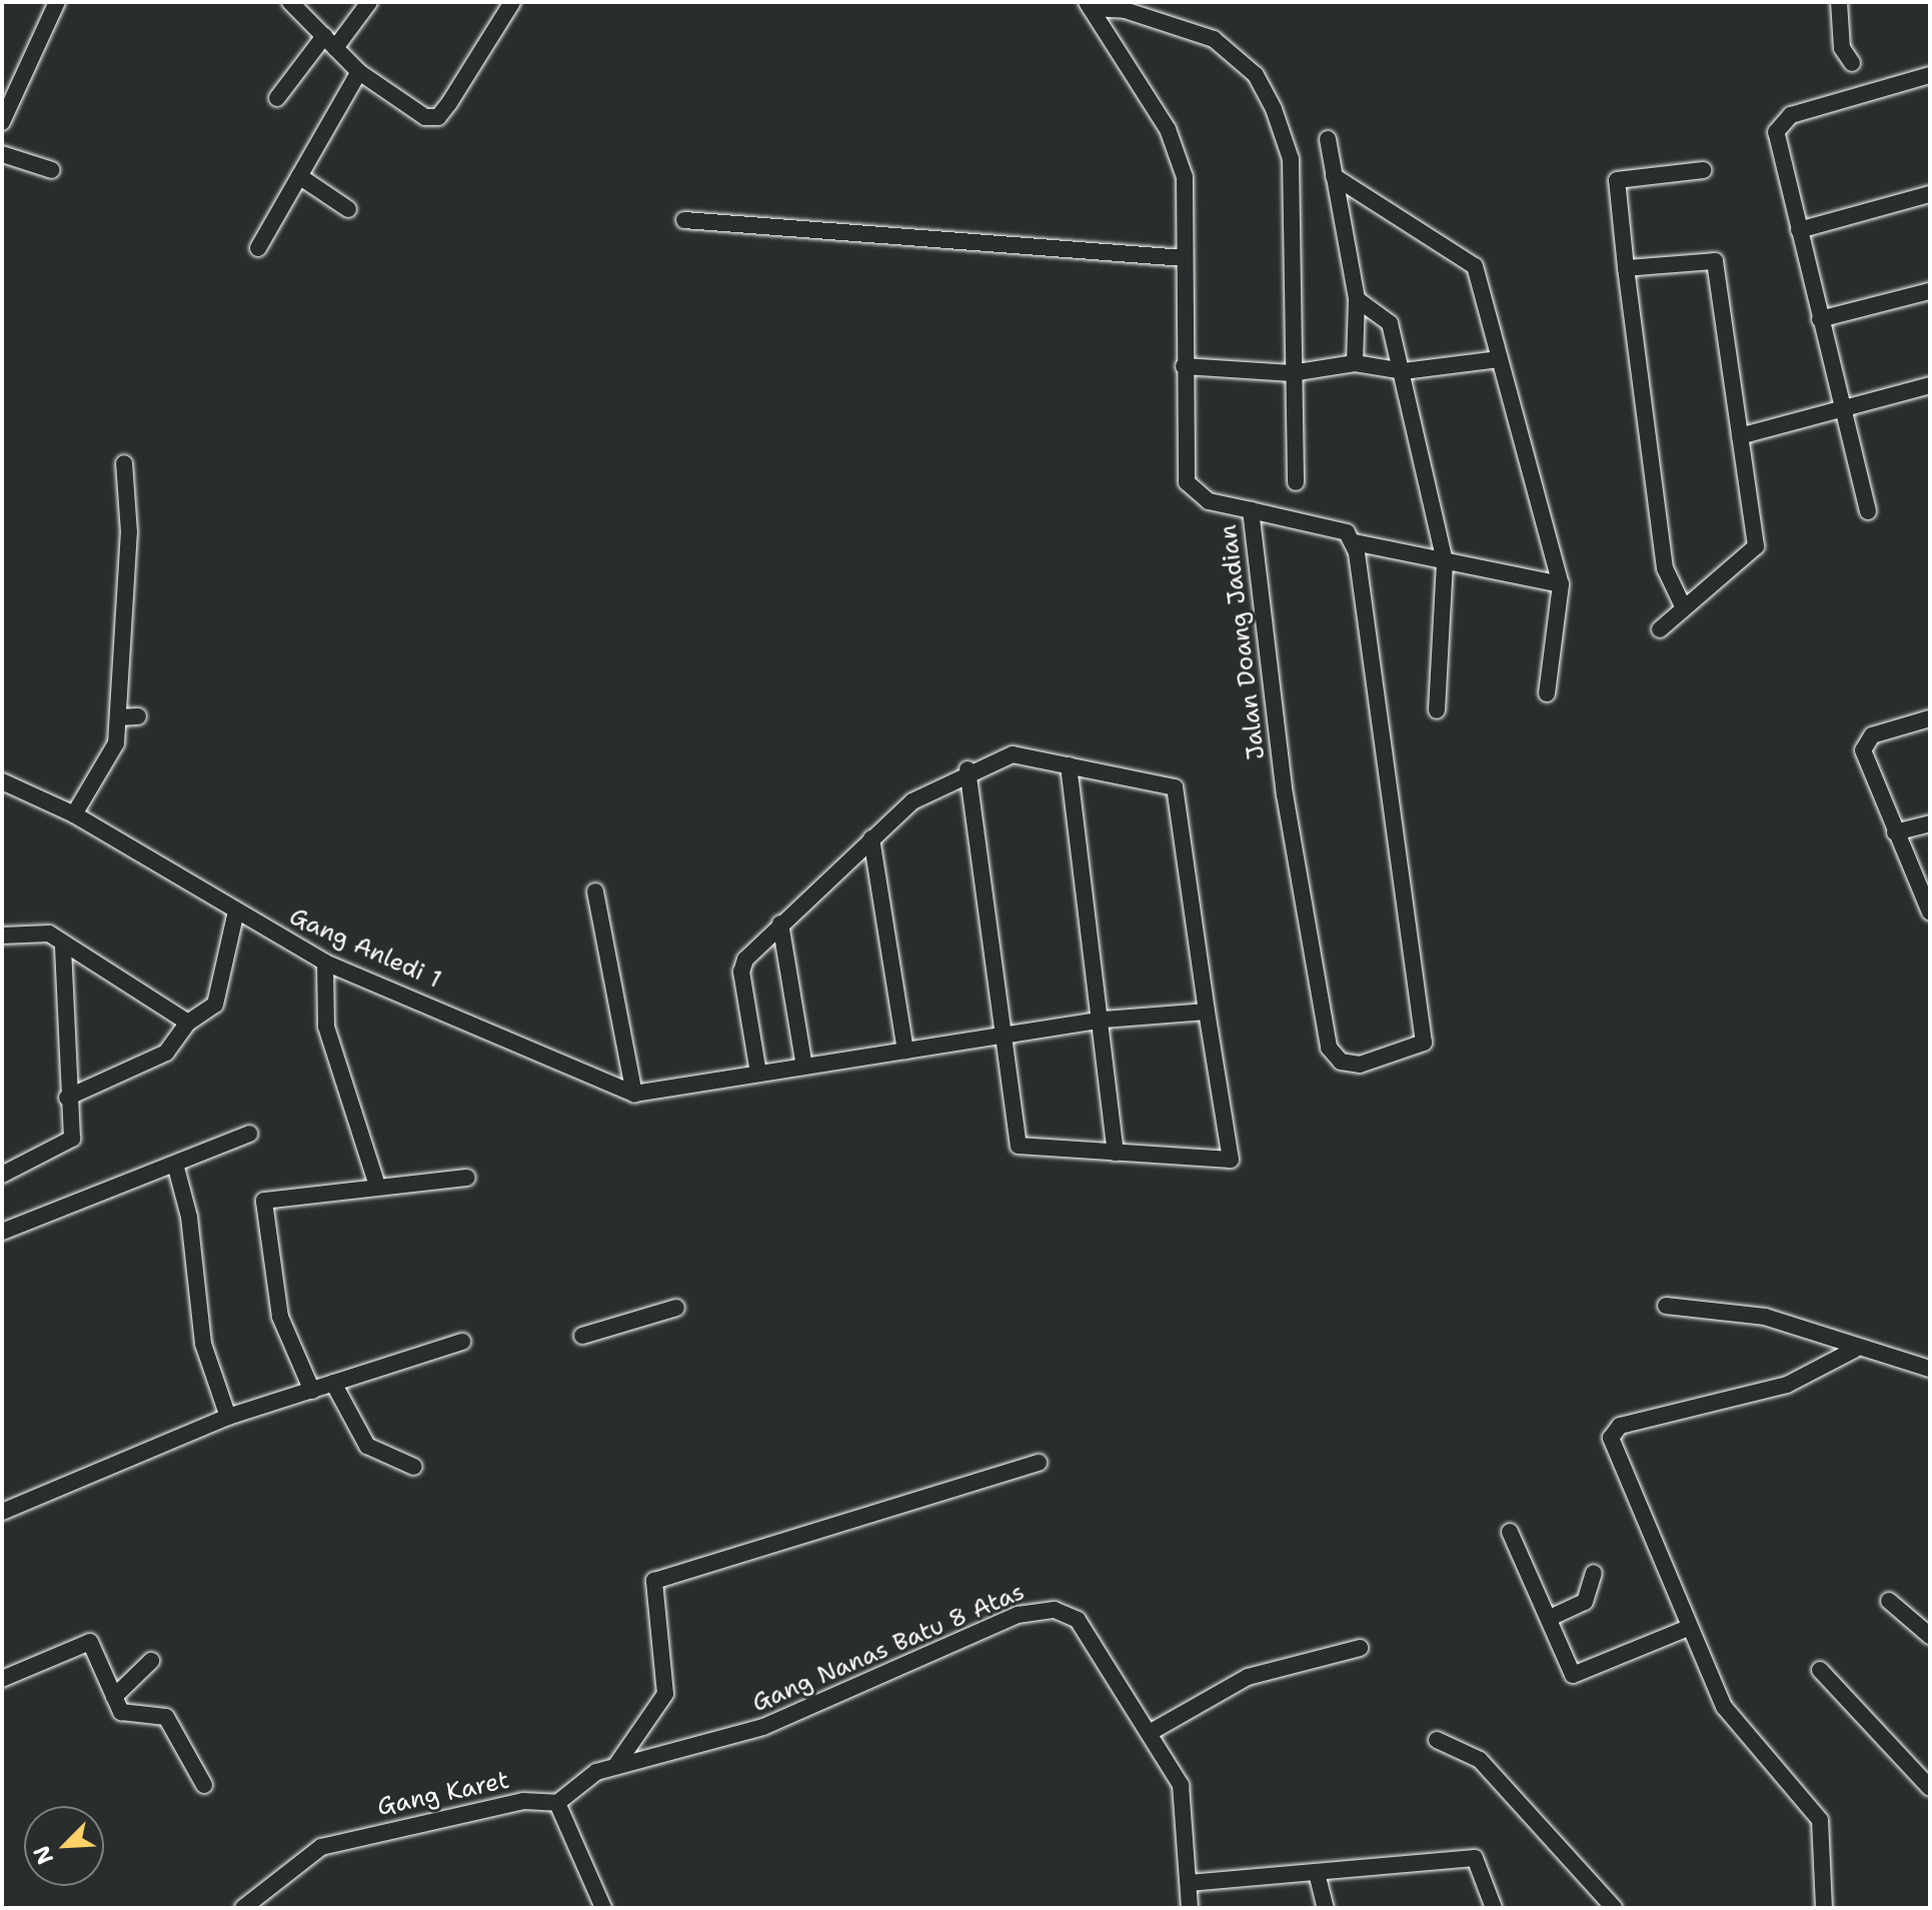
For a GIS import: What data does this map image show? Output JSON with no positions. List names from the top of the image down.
{
  "streets": {
    "street": [
      "Jalan Doang Jadian",
      "Gang Anledi 1",
      "Gang Nanas Batu 8 Atas",
      "Gang Karet"
    ]
  },
  "crossings": [
    ["Gang Nanas Batu 8 Atas", "Gang Karet"]
  ],
  "north": "bottom left"
}
